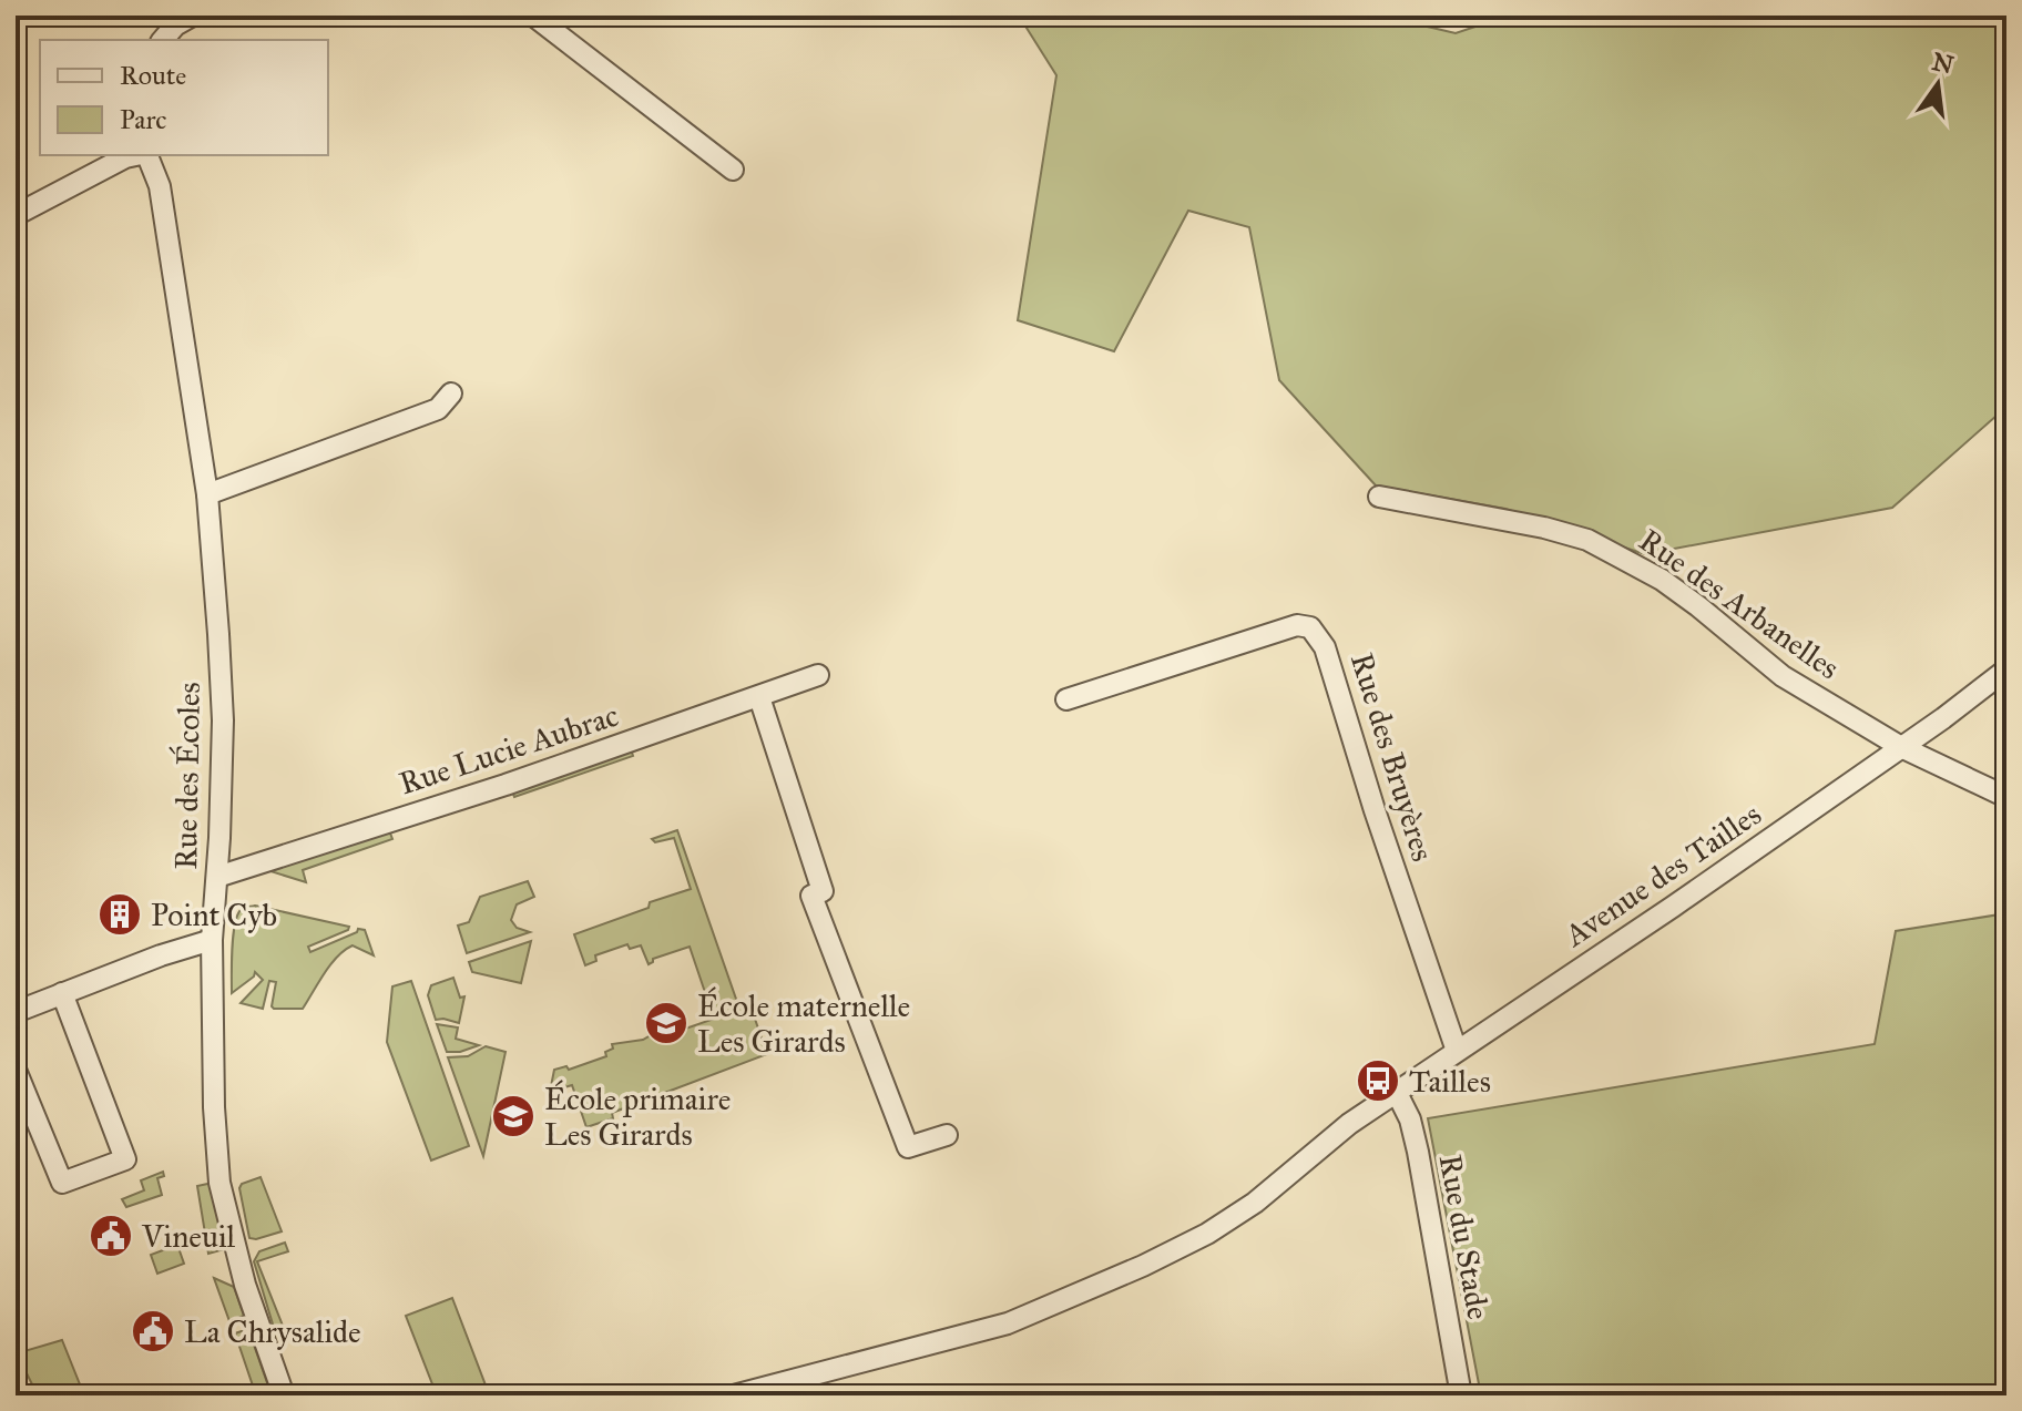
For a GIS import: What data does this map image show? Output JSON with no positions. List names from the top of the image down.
{
  "streets": {
    "street": [
      "Rue des Arbanelles",
      "Rue Lucie Aubrac",
      "Rue des Bruyères",
      "Rue des Écoles",
      "Avenue des Tailles",
      "Rue du Stade"
    ]
  },
  "crossings": [
    ["Rue des Arbanelles", "Avenue des Tailles"],
    ["Rue Lucie Aubrac", "Rue des Écoles"],
    ["Rue des Bruyères", "Avenue des Tailles"],
    ["Avenue des Tailles", "Rue du Stade"]
  ],
  "places": {
    "building": ["Point Cyb"],
    "school or university": ["École maternelle Les Girards", "École primaire Les Girards"],
    "bus stop": ["Tailles"],
    "public building": ["Vineuil", "La Chrysalide"]
  },
  "legend": ["Route", "Parc"],
  "north": "top"
}
